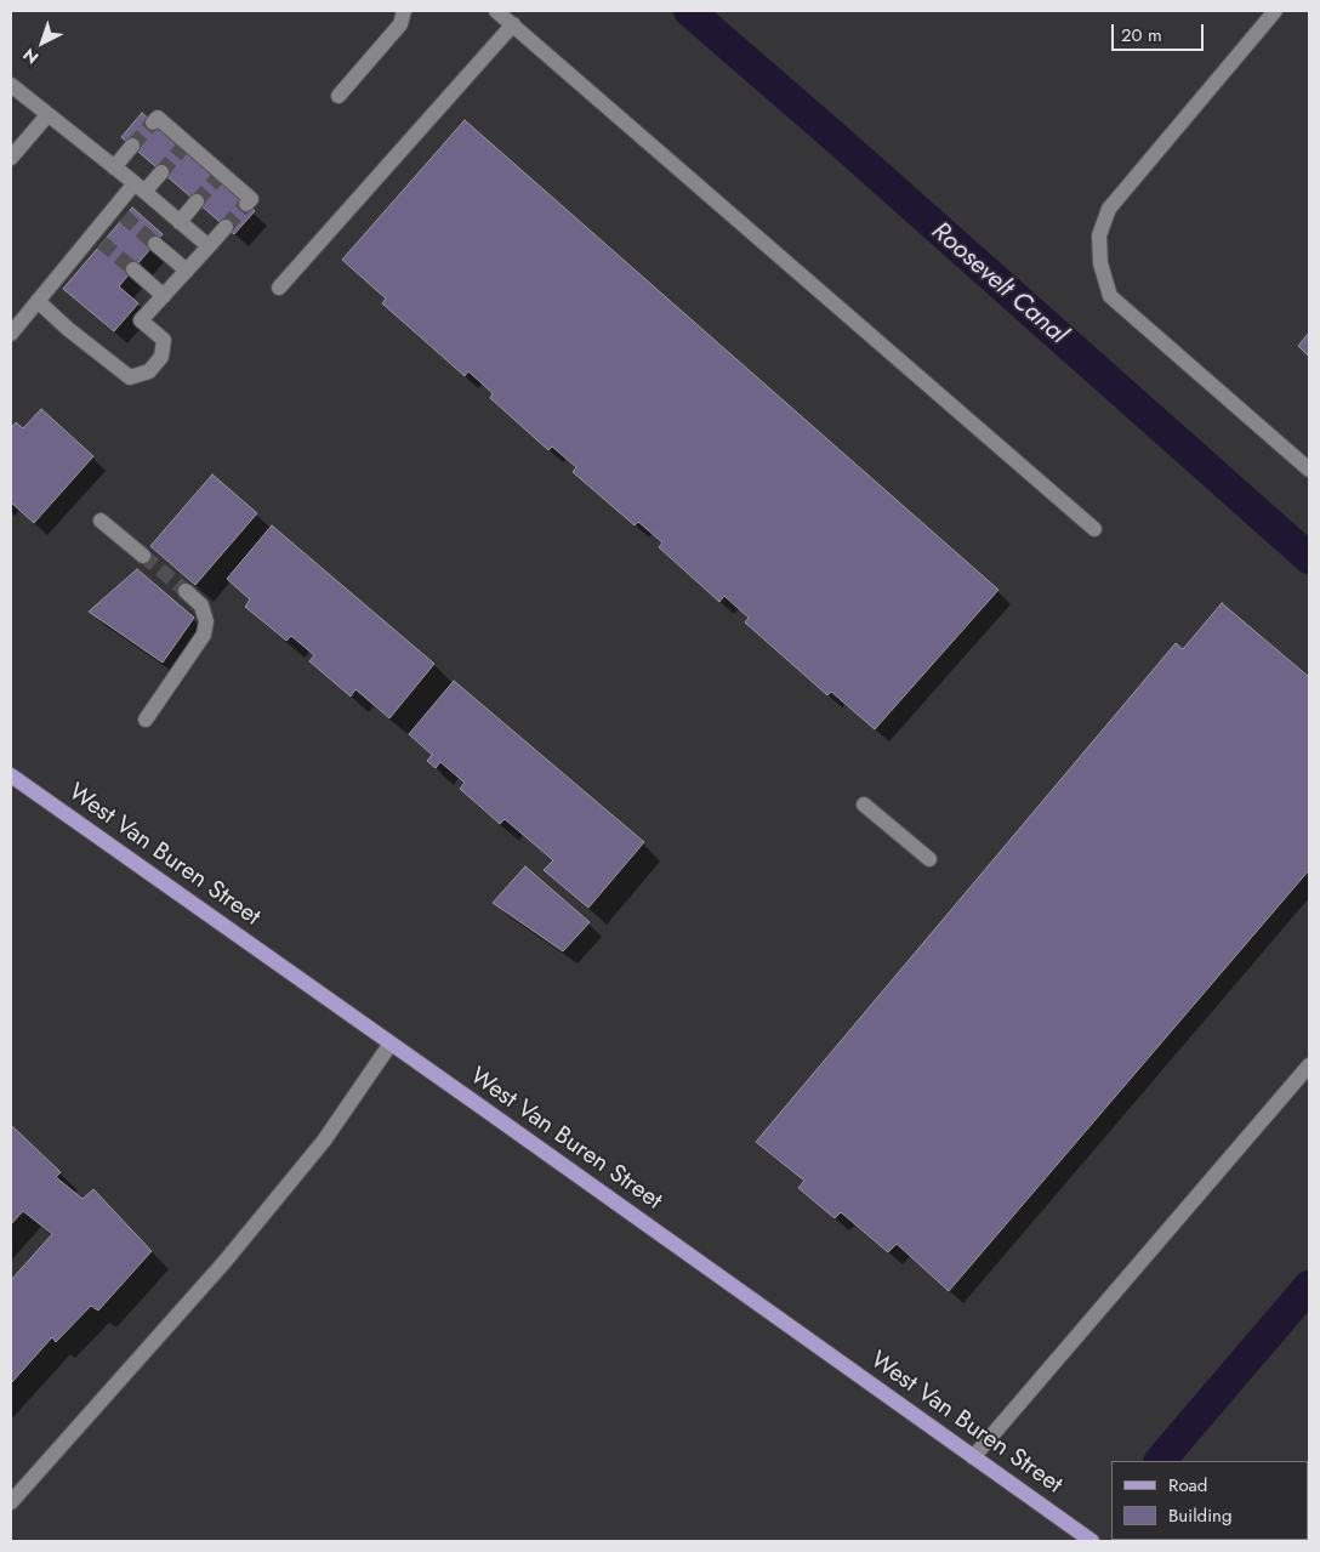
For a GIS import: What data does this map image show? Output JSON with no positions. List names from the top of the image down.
{
  "streets": {
    "main road": ["West Van Buren Street"]
  },
  "water": ["Roosevelt Canal"],
  "legend": ["Road", "Building"],
  "scale_bar": "20 m",
  "north": "bottom left"
}
